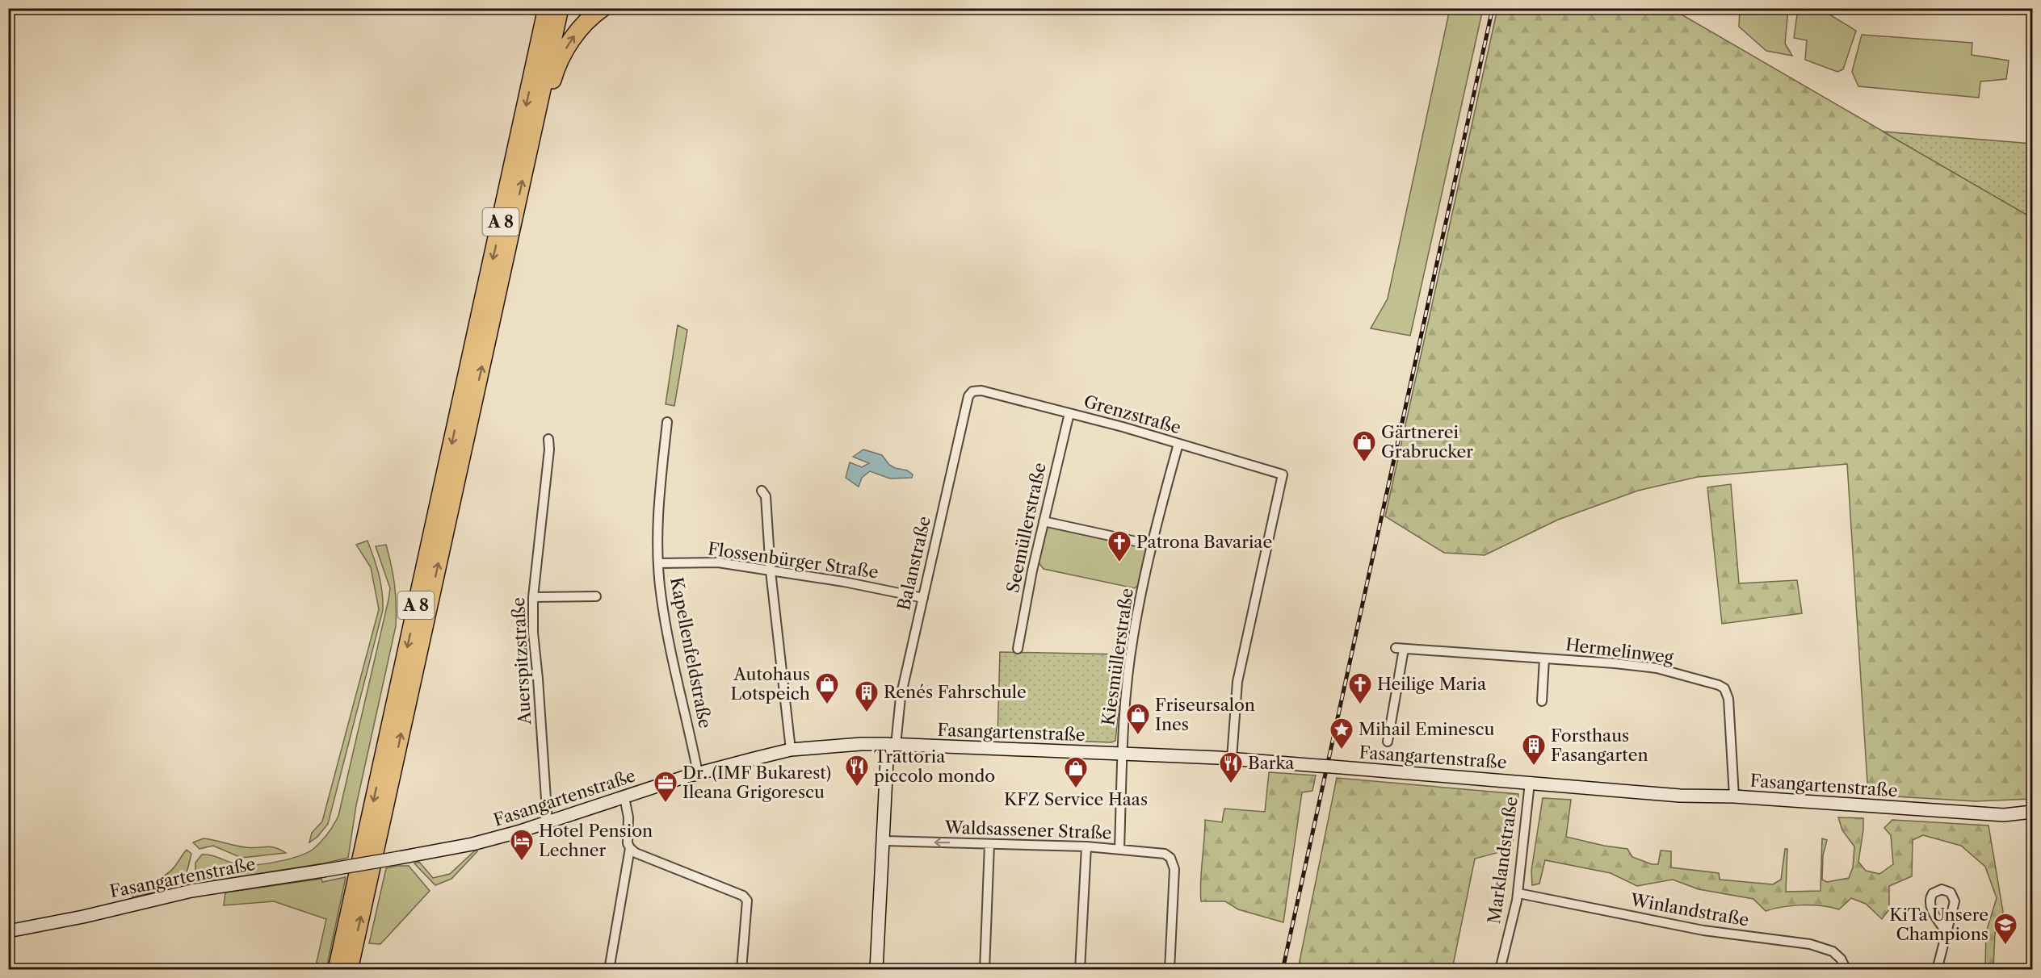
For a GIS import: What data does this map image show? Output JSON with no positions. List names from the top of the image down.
{
  "streets": {
    "highway": ["A 8"],
    "street": [
      "Grenzstraße",
      "Seemüllerstraße",
      "Flossenbürger Straße",
      "Balanstraße",
      "Hermelinweg",
      "Kapellenfeldstraße",
      "Kiesmüllerstraße",
      "Auerspitzstraße",
      "Fasangartenstraße",
      "Waldsassener Straße",
      "Marklandstraße",
      "Winlandstraße"
    ]
  },
  "crossings": [
    ["Grenzstraße", "Seemüllerstraße"],
    ["Grenzstraße", "Balanstraße"],
    ["Grenzstraße", "Kiesmüllerstraße"],
    ["Grenzstraße", "Fasangartenstraße"],
    ["Flossenbürger Straße", "Balanstraße"],
    ["Flossenbürger Straße", "Kapellenfeldstraße"],
    ["Balanstraße", "Fasangartenstraße"],
    ["Balanstraße", "Waldsassener Straße"],
    ["Hermelinweg", "Fasangartenstraße"],
    ["Kapellenfeldstraße", "Fasangartenstraße"],
    ["Kiesmüllerstraße", "Fasangartenstraße"],
    ["Kiesmüllerstraße", "Waldsassener Straße"],
    ["Auerspitzstraße", "Fasangartenstraße"],
    ["Fasangartenstraße", "Marklandstraße"],
    ["Marklandstraße", "Winlandstraße"]
  ],
  "places": {
    "shop": [
      "Gärtnerei Grabrucker",
      "Autohaus Lotspeich",
      "Friseursalon Ines",
      "KFZ Service Haas"
    ],
    "church": ["Patrona Bavariae", "Heilige Maria"],
    "building": ["Renés Fahrschule", "Forsthaus Fasangarten"],
    "place": ["Mihail Eminescu"],
    "restaurant": ["Barka", "Trattoria piccolo mondo"],
    "office": ["Dr. (IMF Bukarest) Ileana Grigorescu"],
    "hotel": ["Hotel Pension Lechner"],
    "school or university": ["KiTa Unsere Champions"]
  }
}
